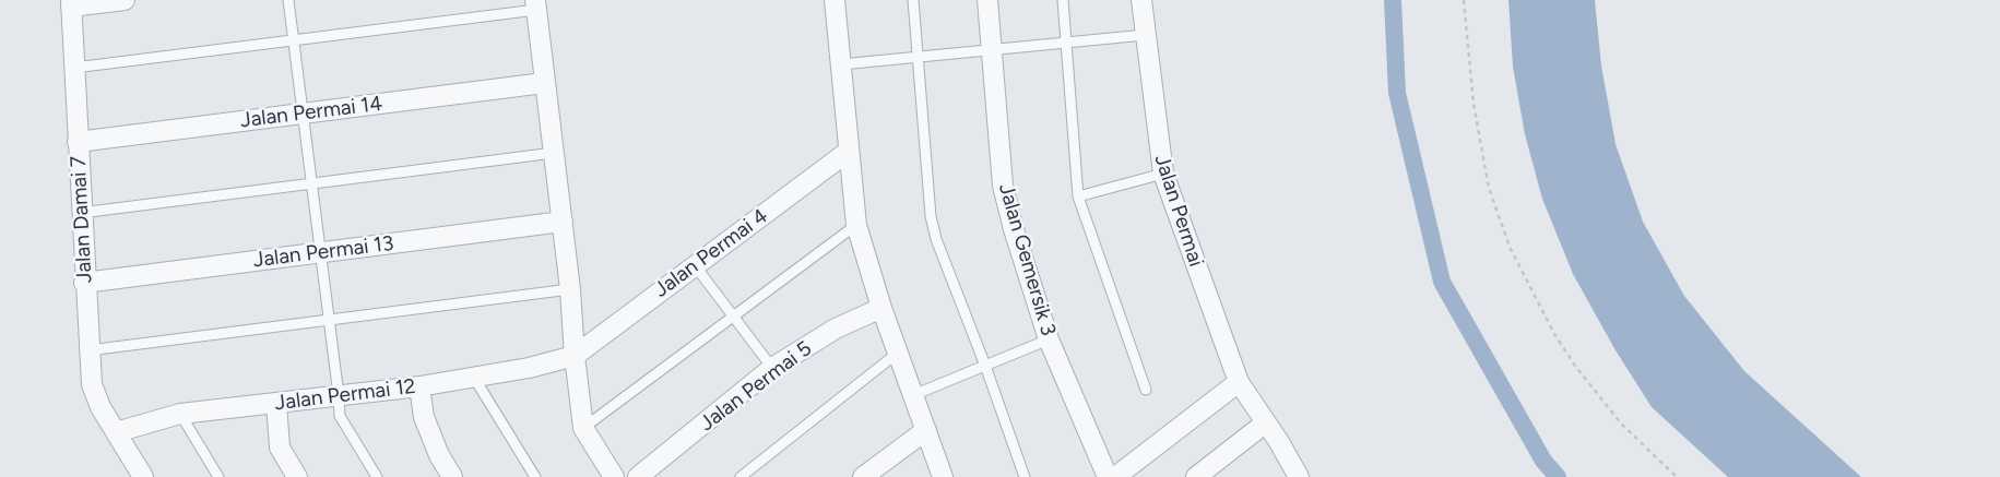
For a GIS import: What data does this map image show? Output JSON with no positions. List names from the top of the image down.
{
  "streets": {
    "street": [
      "Jalan Permai 14",
      "Jalan Permai",
      "Jalan Damai 7",
      "Jalan Permai 13",
      "Jalan Permai 4",
      "Jalan Gemersik 3",
      "Jalan Permai 5",
      "Jalan Permai 12"
    ]
  },
  "crossings": [
    ["Jalan Permai 14", "Jalan Damai 7"],
    ["Jalan Damai 7", "Jalan Permai 13"],
    ["Jalan Damai 7", "Jalan Permai 12"],
    ["Jalan Permai 4", "Jalan Permai 12"]
  ]
}
